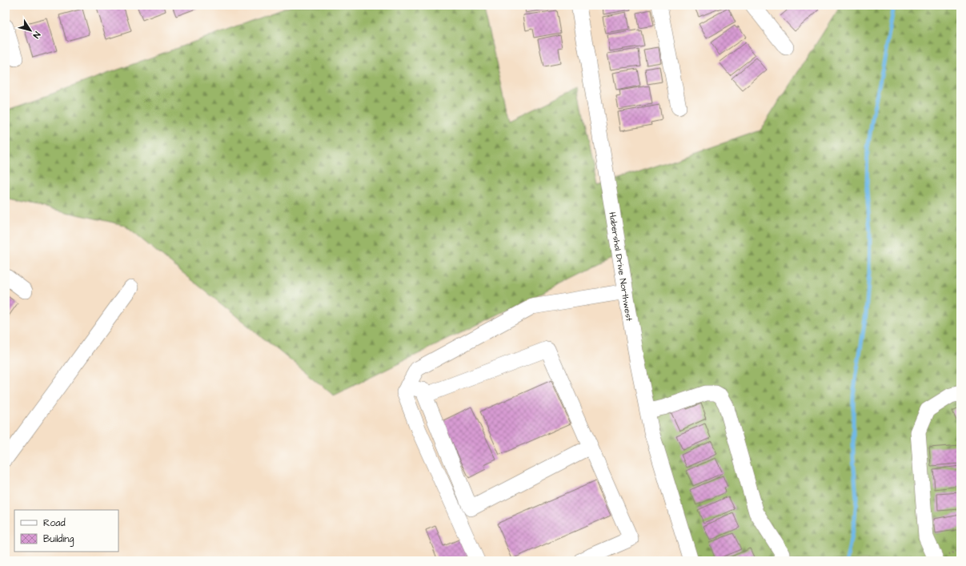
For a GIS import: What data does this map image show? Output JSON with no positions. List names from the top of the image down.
{
  "streets": {
    "street": ["Habershal Drive Northwest"]
  },
  "legend": ["Road", "Building"],
  "north": "bottom right"
}
